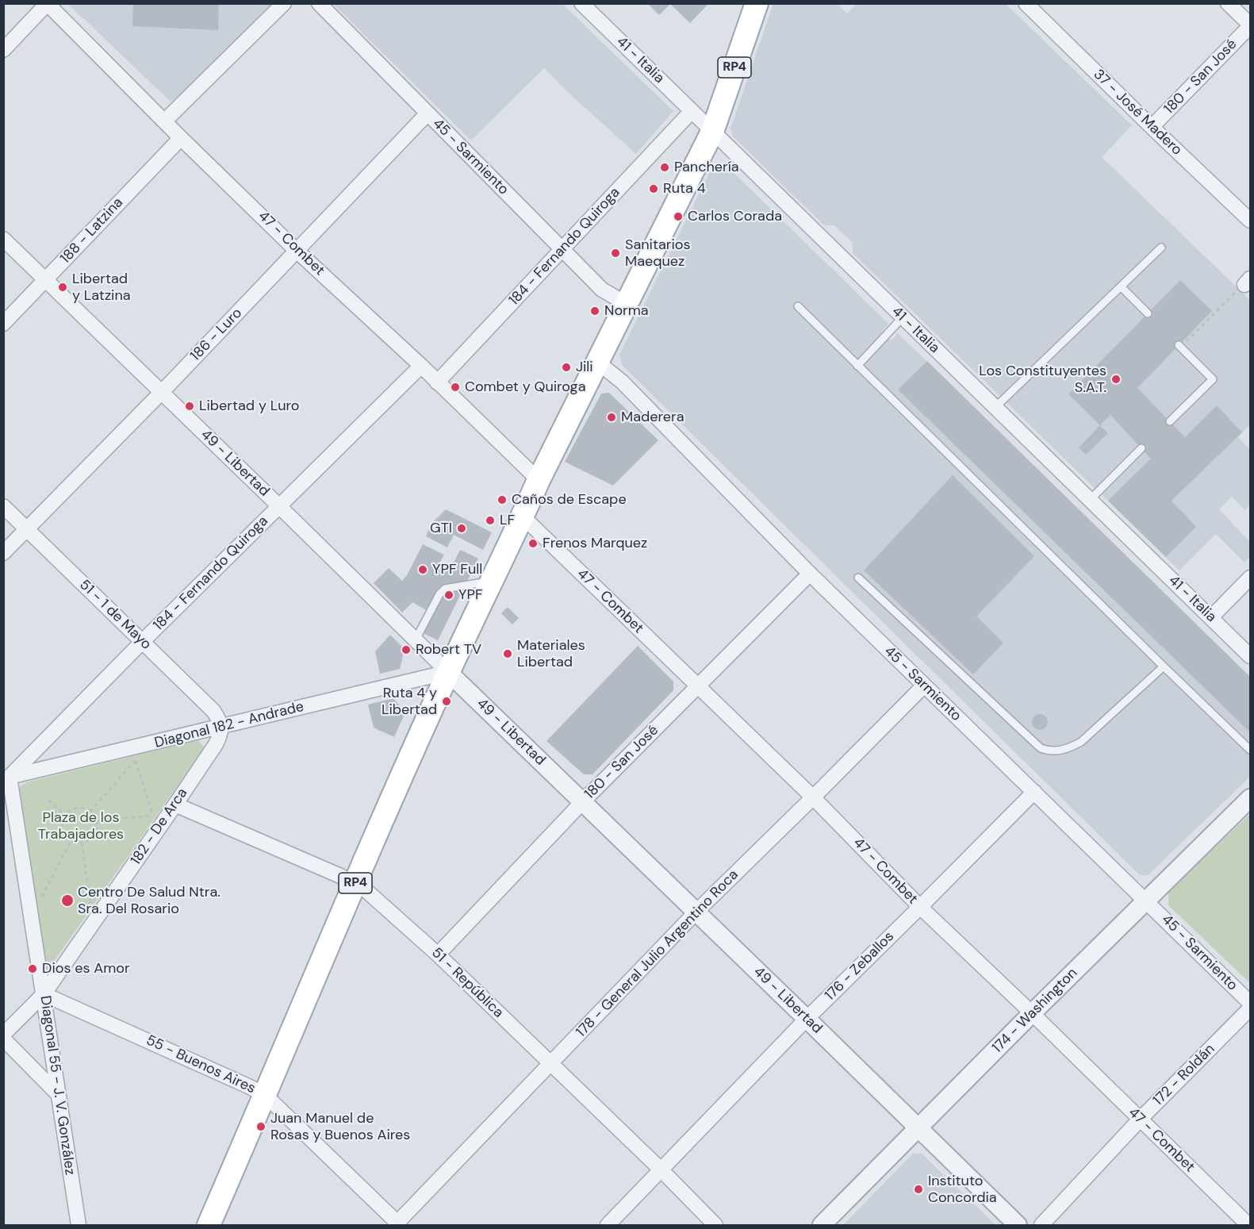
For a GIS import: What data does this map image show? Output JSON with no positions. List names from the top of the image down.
{
  "streets": {
    "main road": ["RP4"],
    "street": [
      "41 - Italia",
      "180 - San José",
      "37 - José Madero",
      "45 - Sarmiento",
      "188 - Latzina",
      "47 - Combet",
      "184 - Fernando Quiroga",
      "186 - Luro",
      "49 - Libertad",
      "51 - 1 de Mayo",
      "Diagonal 182 - Andrade",
      "182 - De Arca",
      "178 - General Julio Argentino Roca",
      "176 - Zeballos",
      "51 - República",
      "174 - Washington",
      "55 - Buenos Aires",
      "172 - Roldán",
      "Diagonal 55 - J. V. González"
    ]
  },
  "crossings": [
    ["41 - Italia", "RP4"],
    ["41 - Italia", "184 - Fernando Quiroga"],
    ["RP4", "45 - Sarmiento"],
    ["RP4", "47 - Combet"],
    ["RP4", "49 - Libertad"],
    ["RP4", "Diagonal 182 - Andrade"],
    ["RP4", "51 - República"],
    ["RP4", "55 - Buenos Aires"],
    ["180 - San José", "37 - José Madero"],
    ["180 - San José", "45 - Sarmiento"],
    ["180 - San José", "47 - Combet"],
    ["180 - San José", "49 - Libertad"],
    ["180 - San José", "51 - República"],
    ["45 - Sarmiento", "184 - Fernando Quiroga"],
    ["45 - Sarmiento", "186 - Luro"],
    ["45 - Sarmiento", "178 - General Julio Argentino Roca"],
    ["45 - Sarmiento", "176 - Zeballos"],
    ["45 - Sarmiento", "174 - Washington"],
    ["188 - Latzina", "47 - Combet"],
    ["188 - Latzina", "49 - Libertad"],
    ["47 - Combet", "184 - Fernando Quiroga"],
    ["47 - Combet", "186 - Luro"],
    ["47 - Combet", "178 - General Julio Argentino Roca"],
    ["47 - Combet", "176 - Zeballos"],
    ["47 - Combet", "174 - Washington"],
    ["47 - Combet", "172 - Roldán"],
    ["184 - Fernando Quiroga", "49 - Libertad"],
    ["184 - Fernando Quiroga", "51 - 1 de Mayo"],
    ["184 - Fernando Quiroga", "Diagonal 182 - Andrade"],
    ["184 - Fernando Quiroga", "Diagonal 55 - J. V. González"],
    ["186 - Luro", "49 - Libertad"],
    ["186 - Luro", "51 - 1 de Mayo"],
    ["49 - Libertad", "Diagonal 182 - Andrade"],
    ["49 - Libertad", "178 - General Julio Argentino Roca"],
    ["49 - Libertad", "176 - Zeballos"],
    ["49 - Libertad", "174 - Washington"],
    ["51 - 1 de Mayo", "Diagonal 182 - Andrade"],
    ["51 - 1 de Mayo", "182 - De Arca"],
    ["Diagonal 182 - Andrade", "182 - De Arca"],
    ["Diagonal 182 - Andrade", "Diagonal 55 - J. V. González"],
    ["182 - De Arca", "51 - República"],
    ["182 - De Arca", "55 - Buenos Aires"],
    ["182 - De Arca", "Diagonal 55 - J. V. González"],
    ["178 - General Julio Argentino Roca", "51 - República"],
    ["178 - General Julio Argentino Roca", "55 - Buenos Aires"],
    ["176 - Zeballos", "51 - República"],
    ["55 - Buenos Aires", "Diagonal 55 - J. V. González"]
  ],
  "parks": ["Plaza de los Trabajadores"],
  "places": [
    "Panchería",
    "Ruta 4",
    "Carlos Corada",
    "Sanitarios Maequez",
    "Libertad y Latzina",
    "Norma",
    "Jili",
    "Los Constituyentes S.A.T.",
    "Combet y Quiroga",
    "Libertad y Luro",
    "Maderera",
    "Caños de Escape",
    "LF",
    "GTI",
    "Frenos Marquez",
    "YPF Full",
    "YPF",
    "Robert TV",
    "Materiales Libertad",
    "Ruta 4 y Libertad",
    "Centro De Salud Ntra. Sra. Del Rosario",
    "Dios es Amor",
    "Juan Manuel de Rosas y Buenos Aires",
    "Instituto Concordia"
  ]
}
